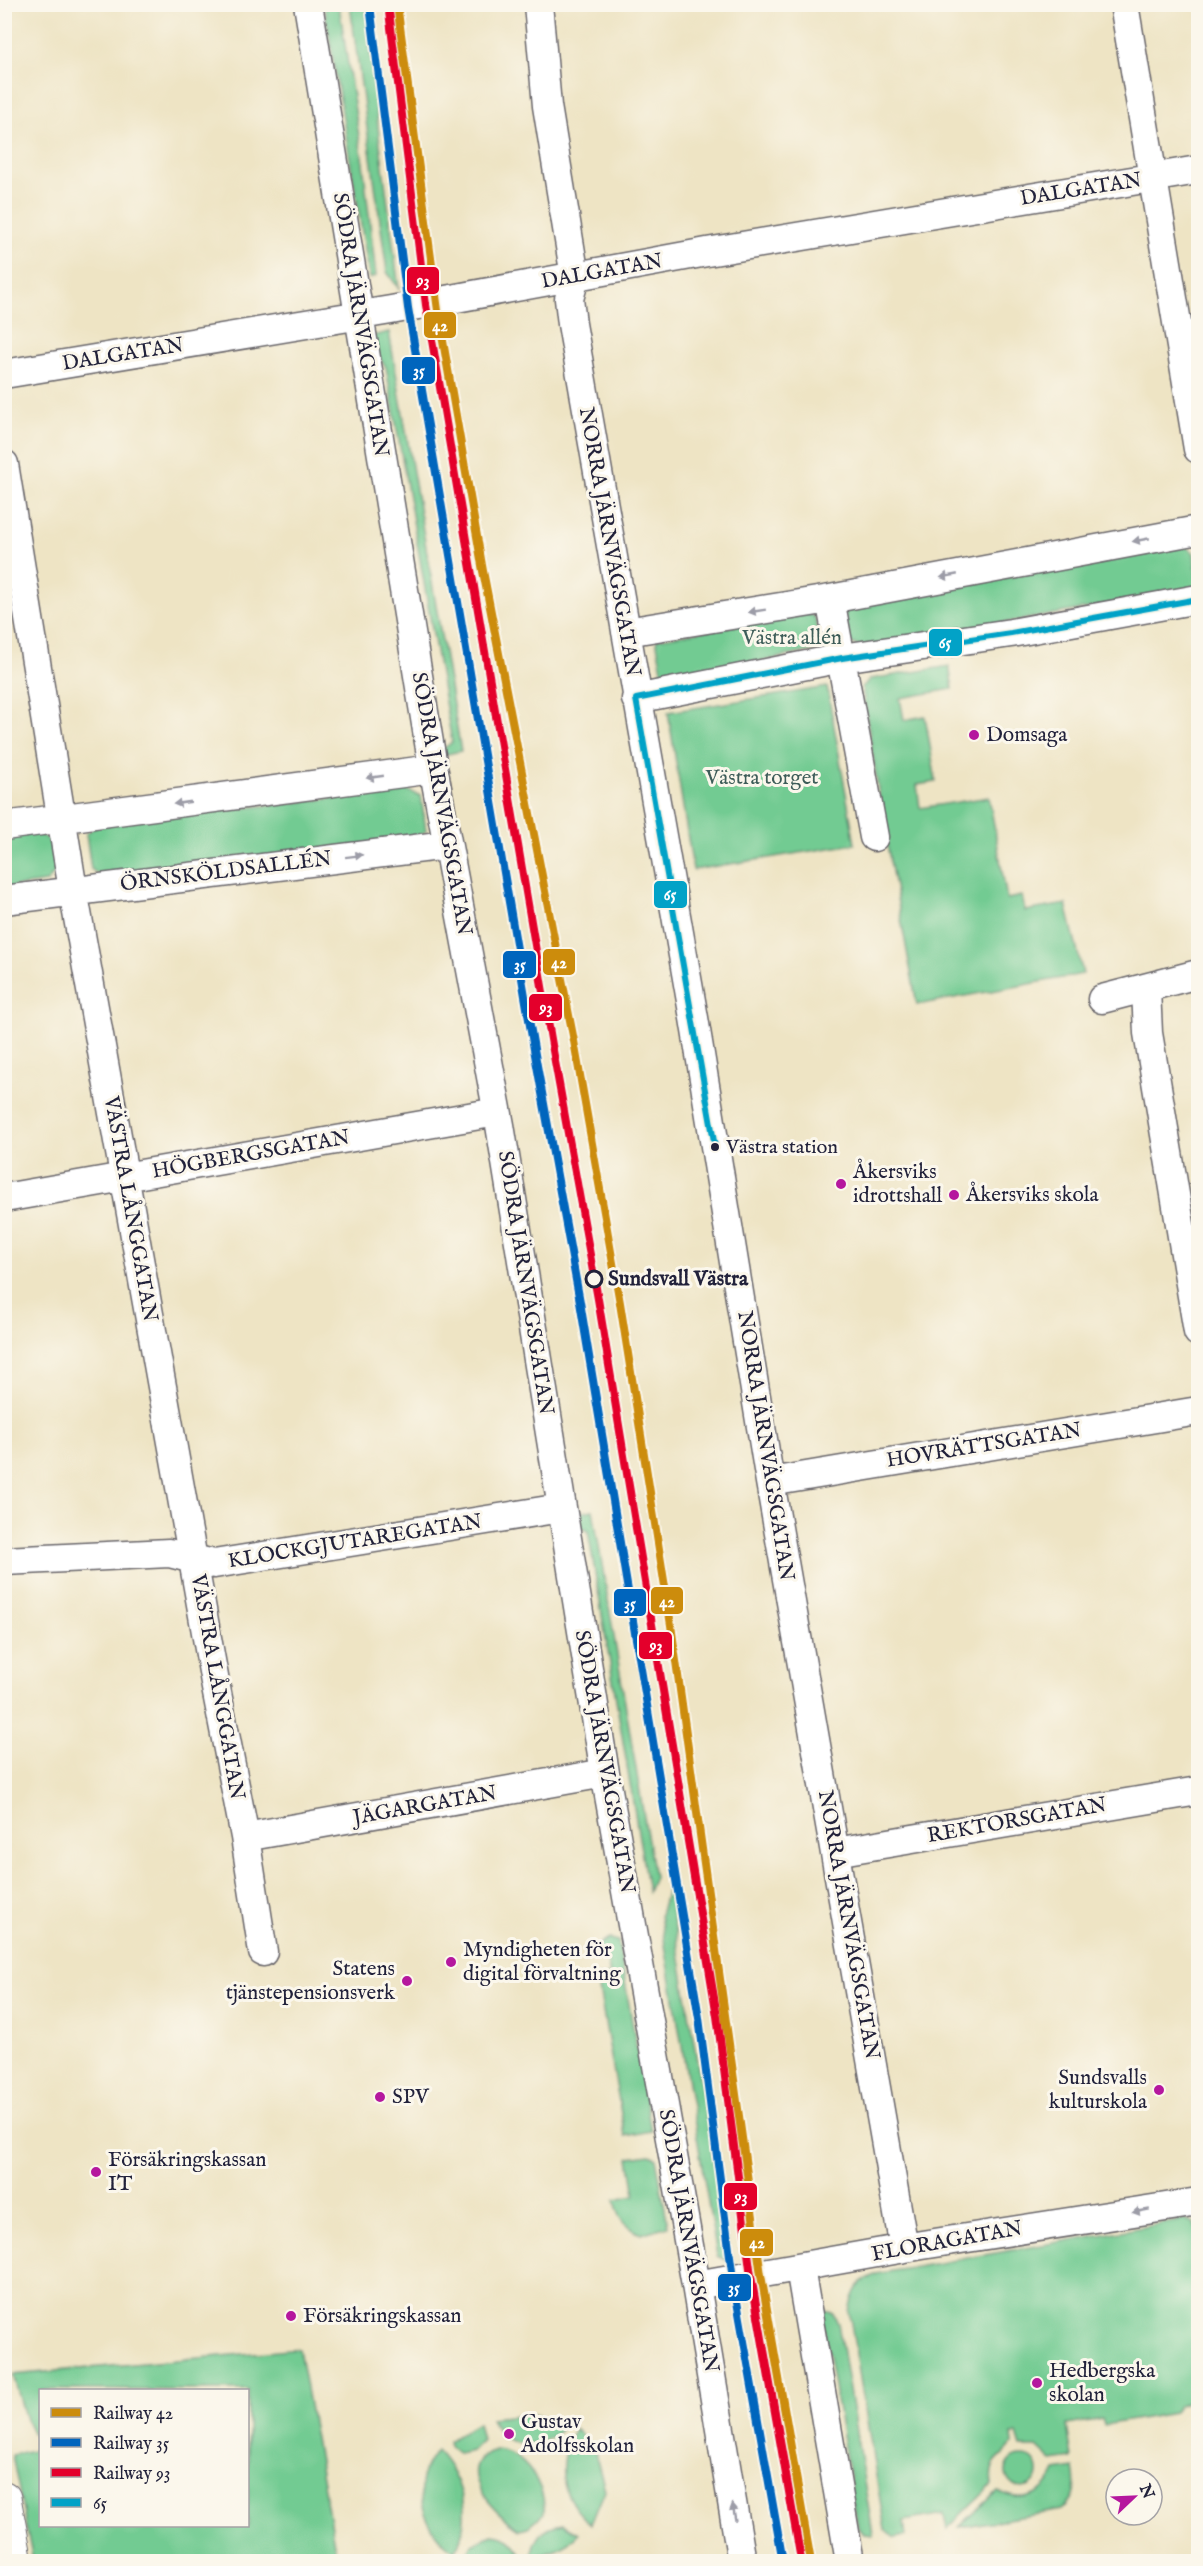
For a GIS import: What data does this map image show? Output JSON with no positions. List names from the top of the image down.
{
  "streets": {
    "street": [
      "DALGATAN",
      "SÖDRA JÄRNVÄGSGATAN",
      "NORRA JÄRNVÄGSGATAN",
      "ÖRNSKÖLDSALLÉN",
      "HÖGBERGSGATAN",
      "VÄSTRA LÅNGGATAN",
      "HOVRÄTTSGATAN",
      "KLOCKGJUTAREGATAN",
      "JÄGARGATAN",
      "REKTORSGATAN",
      "FLORAGATAN"
    ]
  },
  "crossings": [
    ["DALGATAN", "SÖDRA JÄRNVÄGSGATAN"],
    ["DALGATAN", "NORRA JÄRNVÄGSGATAN"],
    ["SÖDRA JÄRNVÄGSGATAN", "ÖRNSKÖLDSALLÉN"],
    ["SÖDRA JÄRNVÄGSGATAN", "HÖGBERGSGATAN"],
    ["SÖDRA JÄRNVÄGSGATAN", "KLOCKGJUTAREGATAN"],
    ["SÖDRA JÄRNVÄGSGATAN", "JÄGARGATAN"],
    ["SÖDRA JÄRNVÄGSGATAN", "FLORAGATAN"],
    ["NORRA JÄRNVÄGSGATAN", "HOVRÄTTSGATAN"],
    ["NORRA JÄRNVÄGSGATAN", "REKTORSGATAN"],
    ["NORRA JÄRNVÄGSGATAN", "FLORAGATAN"],
    ["ÖRNSKÖLDSALLÉN", "VÄSTRA LÅNGGATAN"],
    ["HÖGBERGSGATAN", "VÄSTRA LÅNGGATAN"],
    ["VÄSTRA LÅNGGATAN", "KLOCKGJUTAREGATAN"],
    ["VÄSTRA LÅNGGATAN", "JÄGARGATAN"]
  ],
  "one_way": ["FLORAGATAN"],
  "parks": ["Västra allén", "Västra torget"],
  "places": [
    "Domsaga",
    "Västra station",
    "Åkersviks idrottshall",
    "Åkersviks skola",
    "Sundsvall Västra",
    "Myndigheten för digital förvaltning",
    "Statens tjänstepensionsverk",
    "Sundsvalls kulturskola",
    "SPV",
    "Försäkringskassan IT",
    "Försäkringskassan",
    "Hedbergska skolan",
    "Gustav Adolfsskolan"
  ],
  "lines": [
    "rail line 42",
    "rail line 93",
    "rail line 35",
    "transit line 65"
  ],
  "legend": [
    "Railway 42",
    "Railway 35",
    "Railway 93",
    "65"
  ],
  "north": "top right"
}
